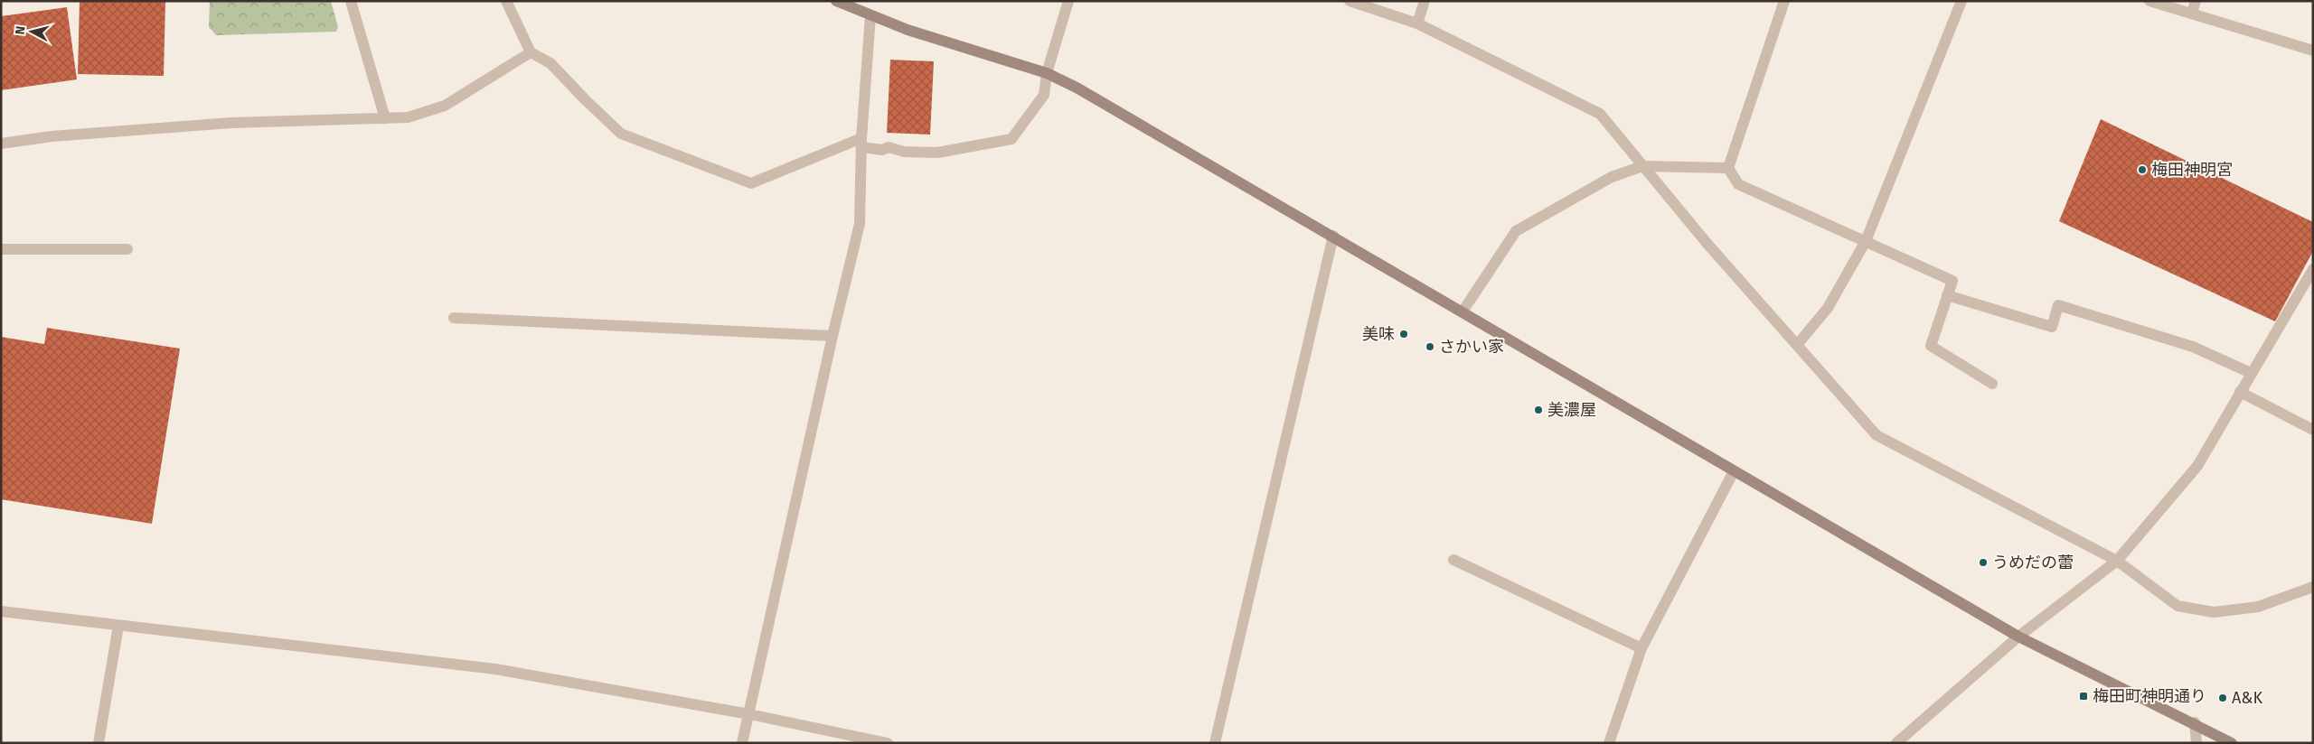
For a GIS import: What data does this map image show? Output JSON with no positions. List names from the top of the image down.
{
  "places": {
    "other": [
      "梅田神明宮",
      "美味",
      "さかい家",
      "美濃屋",
      "うめだの蕾",
      "A&K"
    ],
    "transit": ["梅田町神明通り"]
  },
  "north": "left"
}
